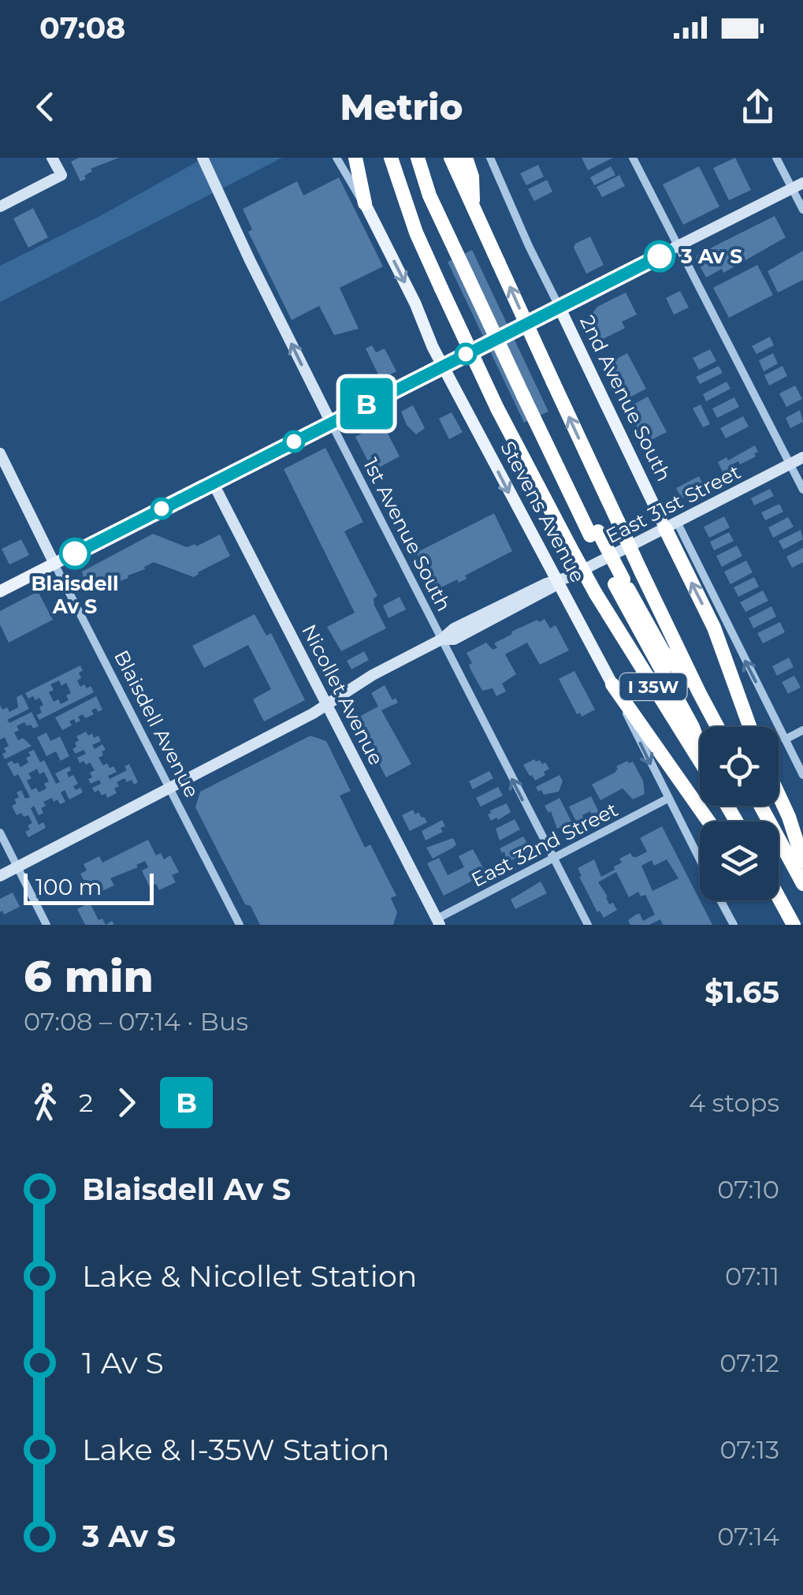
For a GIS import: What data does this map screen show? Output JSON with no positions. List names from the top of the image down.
{
  "streets": {
    "highway": ["I 35W"],
    "main road": ["2nd Avenue South", "Stevens Avenue"],
    "street": [
      "East 31st Street",
      "1st Avenue South",
      "Nicollet Avenue",
      "Blaisdell Avenue",
      "East 32nd Street"
    ]
  },
  "crossings": [
    ["2nd Avenue South", "East 31st Street"],
    ["East 31st Street", "Stevens Avenue"],
    ["East 31st Street", "1st Avenue South"],
    ["East 31st Street", "Nicollet Avenue"],
    ["East 31st Street", "Blaisdell Avenue"],
    ["Stevens Avenue", "East 32nd Street"],
    ["1st Avenue South", "East 32nd Street"],
    ["Nicollet Avenue", "East 32nd Street"]
  ],
  "one_way": ["2nd Avenue South", "Stevens Avenue", "1st Avenue South"],
  "places": ["3 Av S", "Blaisdell Av S"],
  "lines": ["bus line B"],
  "scale_bar": "100 m",
  "page": {
    "status": "07:08",
    "header": "Metrio",
    "on_map": "B",
    "scale": "100 m",
    "heading": ["6 min", "07:08 – 07:14 · Bus", "$1.65"],
    "legs": ["2", "B", "4 stops"],
    "list": [
      {
        "name": "Blaisdell Av S",
        "value": "07:10"
      },
      {
        "name": "Lake & Nicollet Station",
        "value": "07:11"
      },
      {
        "name": "1 Av S",
        "value": "07:12"
      },
      {
        "name": "Lake & I-35W Station",
        "value": "07:13"
      },
      {
        "name": "3 Av S",
        "value": "07:14"
      }
    ]
  }
}
